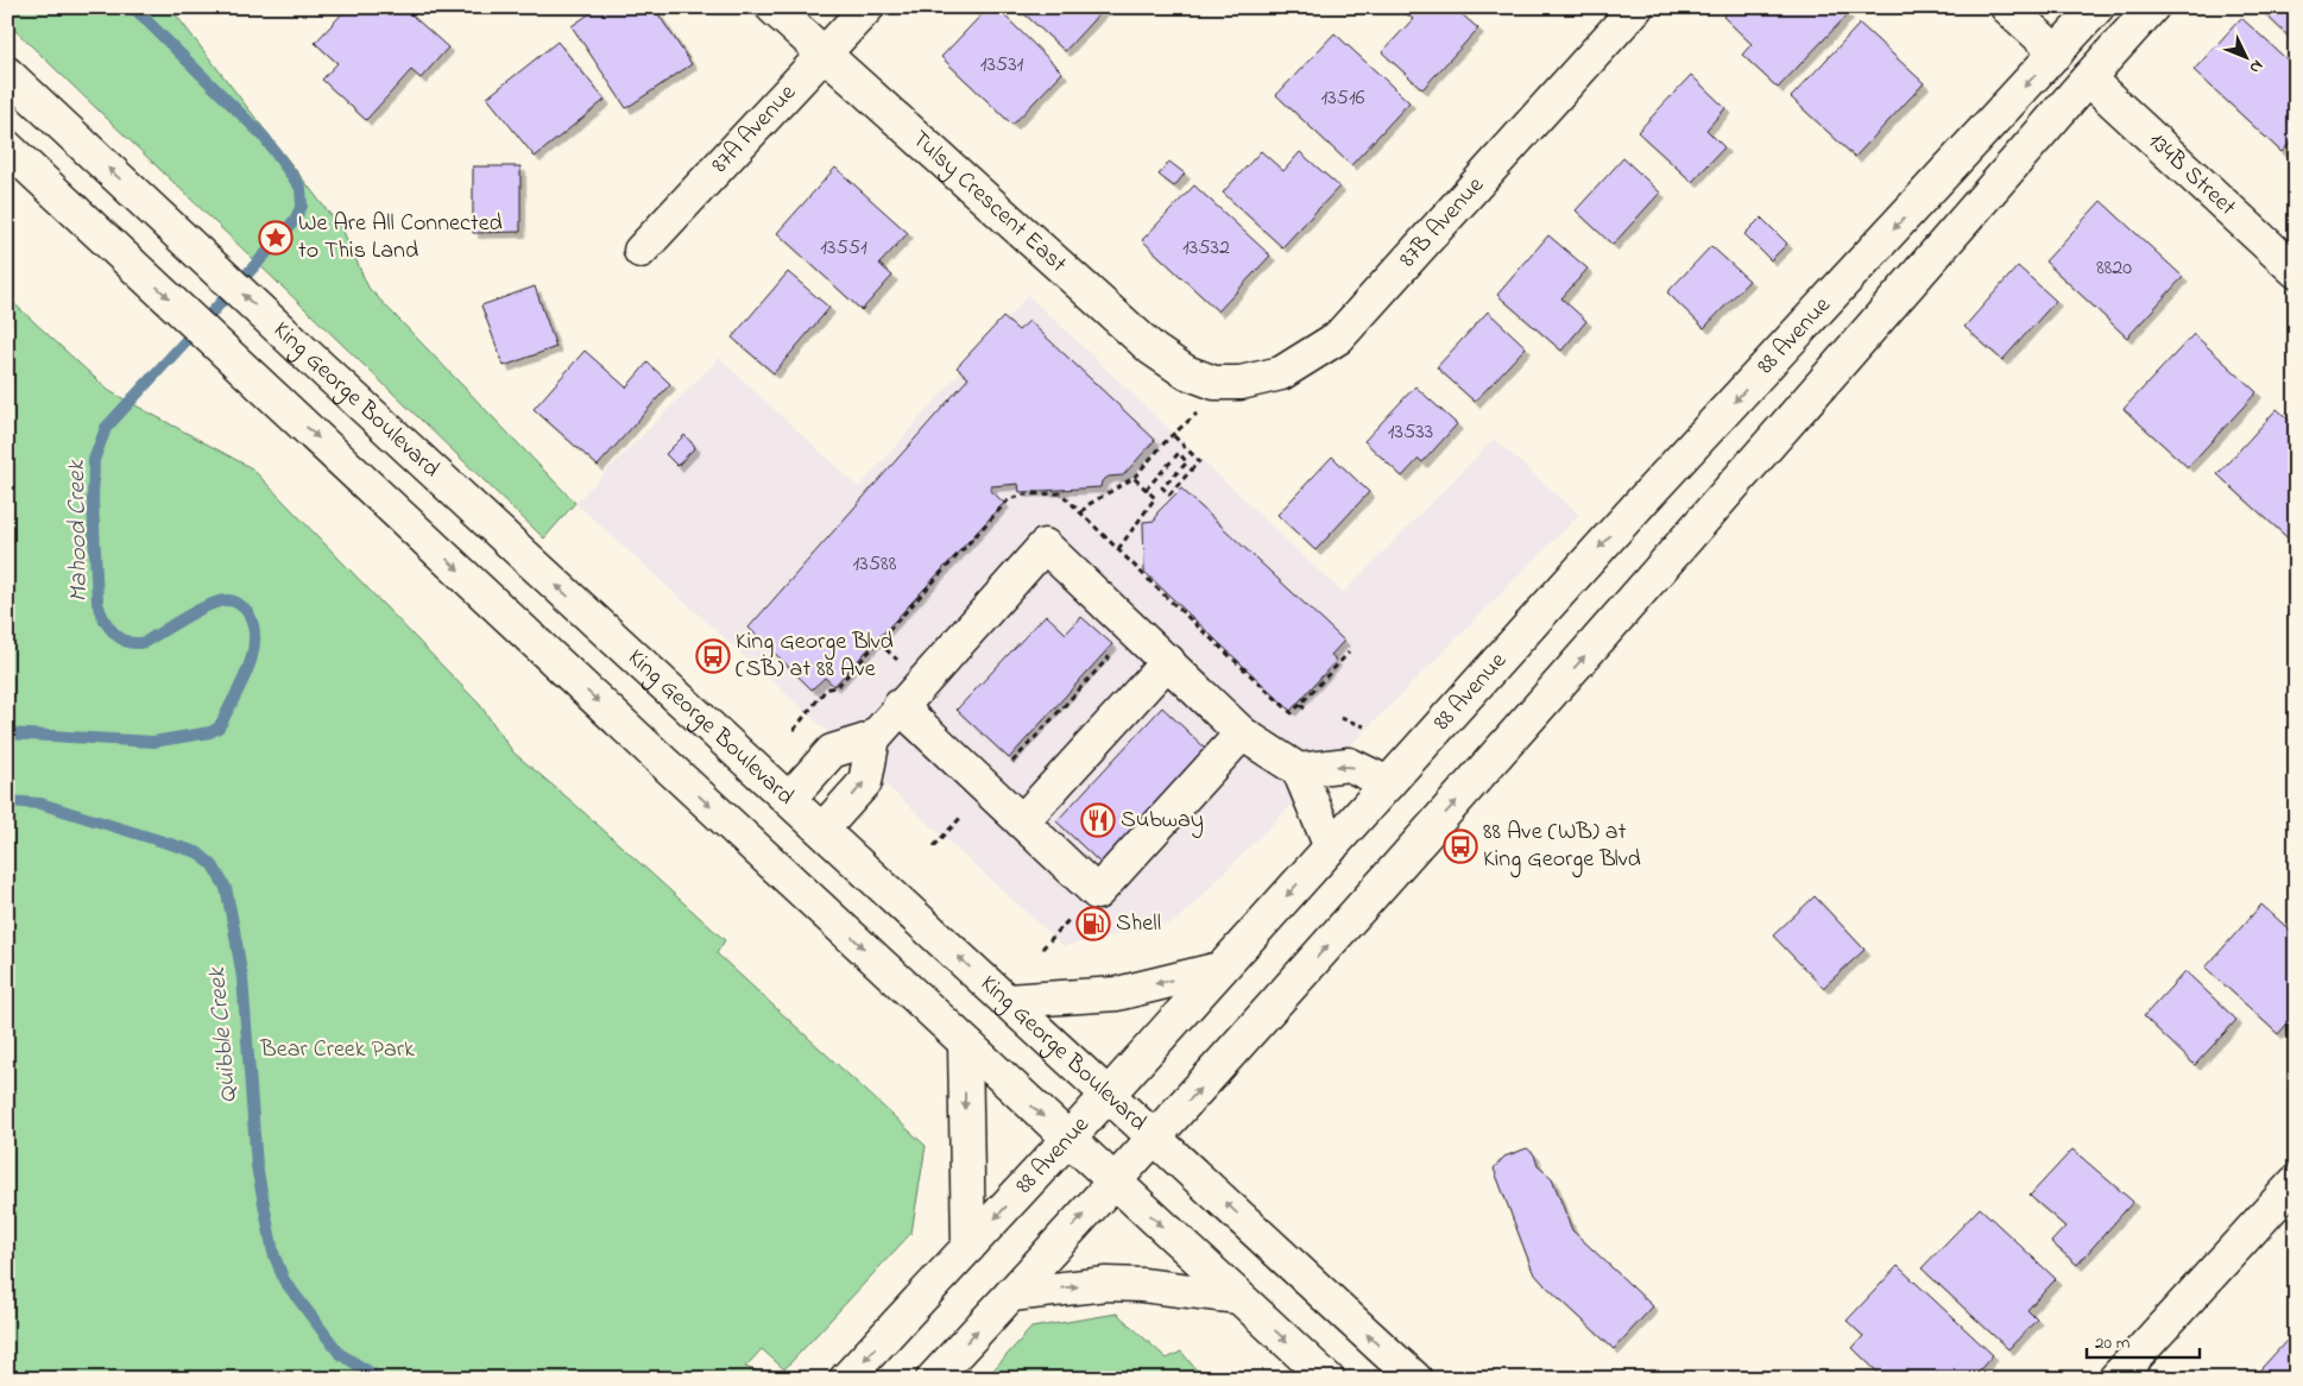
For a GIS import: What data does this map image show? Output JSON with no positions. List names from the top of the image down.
{
  "streets": {
    "main road": [
      "87A Avenue",
      "134B Street",
      "Tulsy Crescent East",
      "87B Avenue",
      "88 Avenue",
      "King George Boulevard"
    ]
  },
  "crossings": [
    ["87A Avenue", "Tulsy Crescent East"],
    ["Tulsy Crescent East", "87B Avenue"],
    ["88 Avenue", "King George Boulevard"]
  ],
  "water": ["Mahood Creek", "Quibble Creek"],
  "parks": ["Bear Creek Park"],
  "places": {
    "place": ["We Are All Connected to This Land"],
    "bus stop": ["King George Blvd (SB) at 88 Ave", "88 Ave (WB) at King George Blvd"],
    "restaurant": ["Subway"],
    "fuel station": ["Shell"]
  },
  "house_numbers": [
    "13531",
    "13516",
    "13551",
    "13532",
    "8820",
    "13533",
    "13588"
  ],
  "scale_bar": "20 m",
  "north": "bottom right"
}
